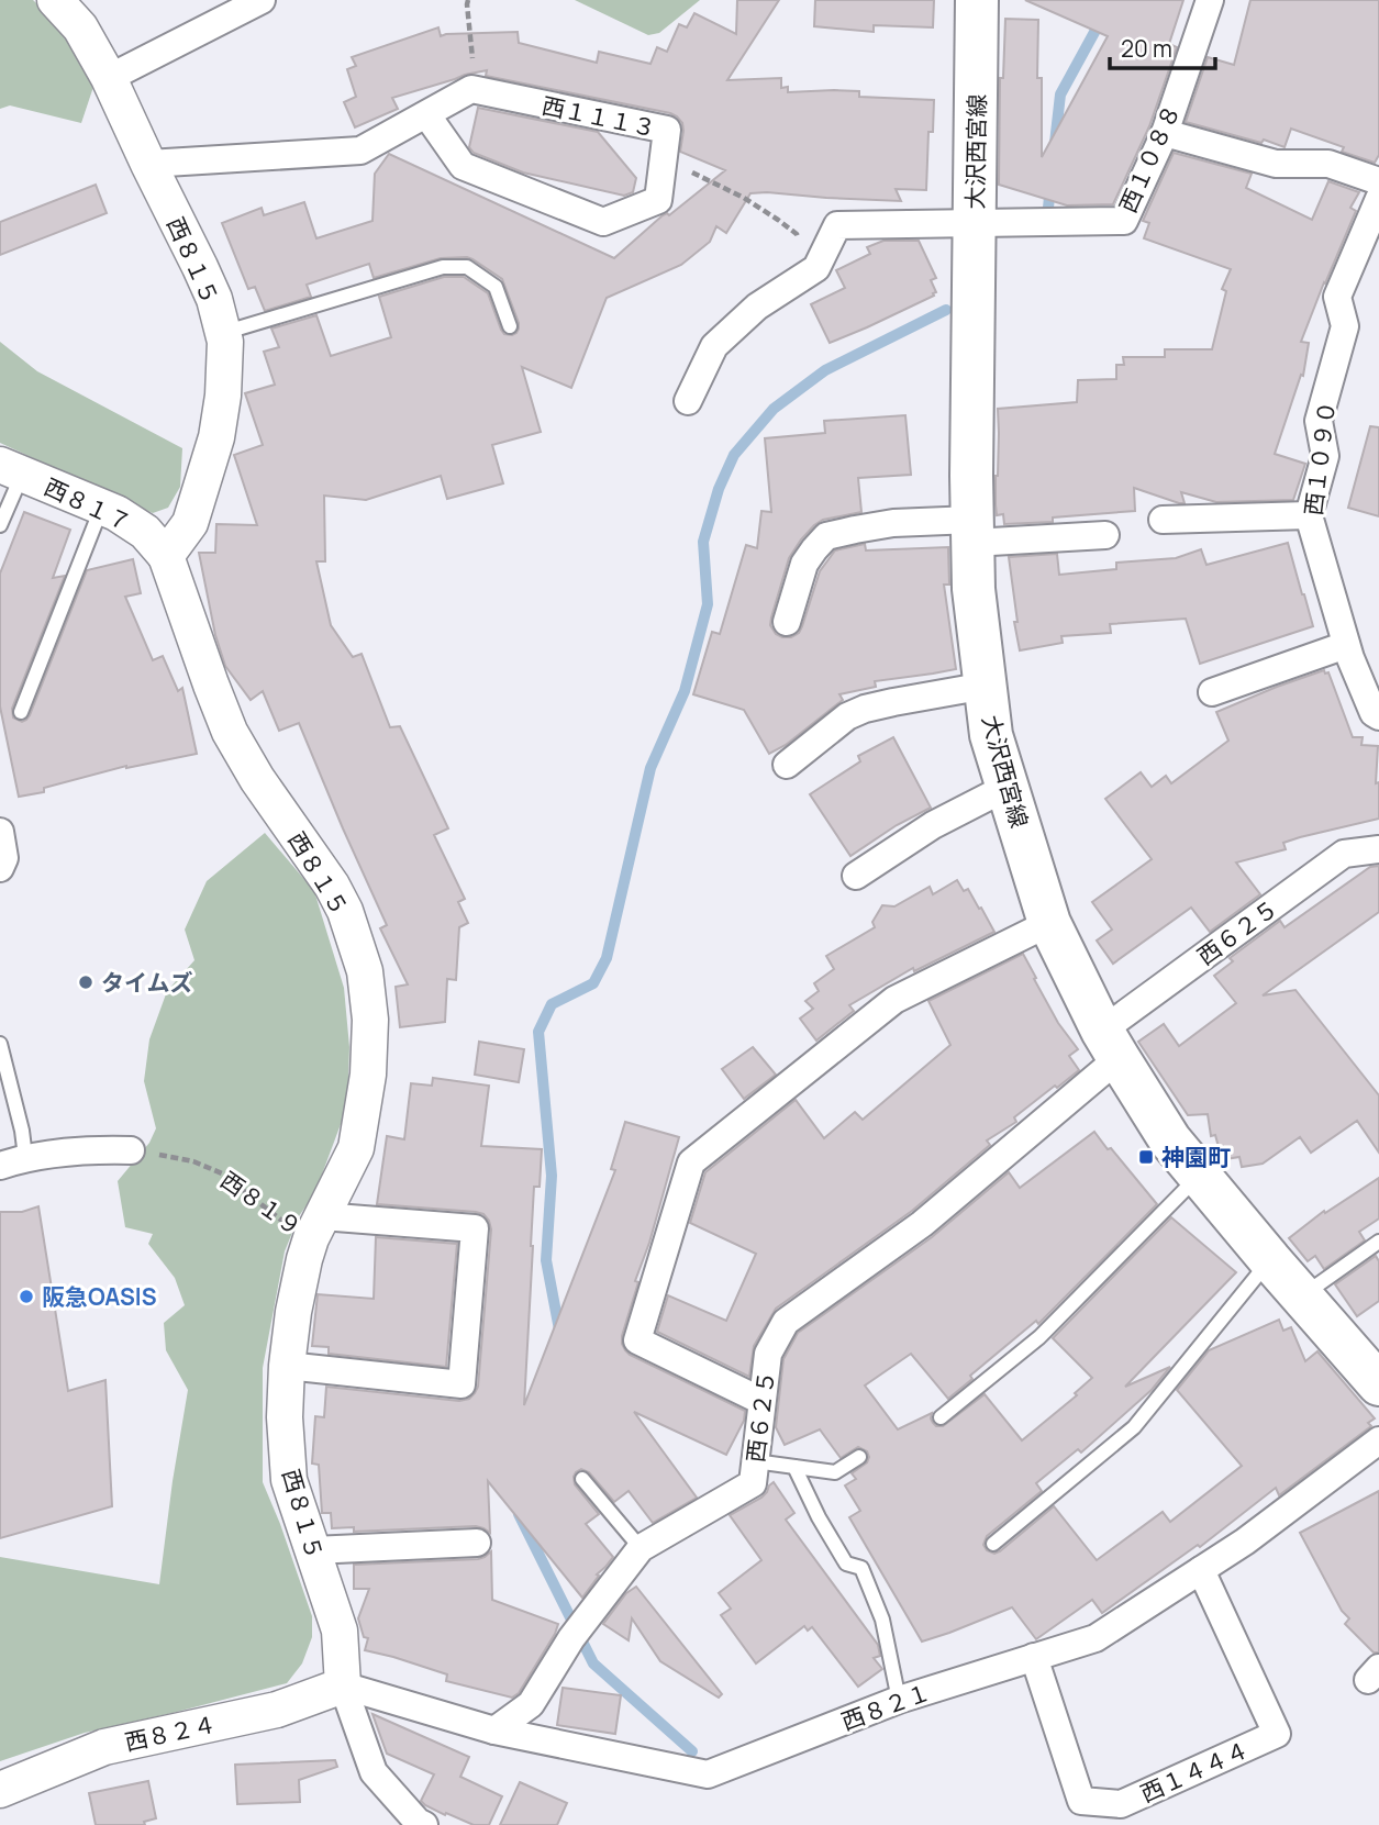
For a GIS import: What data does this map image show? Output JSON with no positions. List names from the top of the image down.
{
  "streets": {
    "main road": ["大沢西宮線"],
    "street": [
      "西１１１３",
      "西１０８８",
      "西８１５",
      "西１０９０",
      "西８１７",
      "西６２５",
      "西８２１",
      "西８２４",
      "西１４４４"
    ],
    "path": ["西８１９"]
  },
  "crossings": [
    ["大沢西宮線", "西１０８８"],
    ["大沢西宮線", "西６２５"],
    ["西８１５", "西８１７"],
    ["西８１５", "西８１９"],
    ["西８１５", "西８２１"],
    ["西８１５", "西８２４"],
    ["西６２５", "西８２１"],
    ["西８２１", "西８２４"],
    ["西８２１", "西１４４４"]
  ],
  "places": {
    "other": ["タイムズ", "阪急OASIS"],
    "transit": ["神園町"]
  },
  "scale_bar": "20 m"
}
